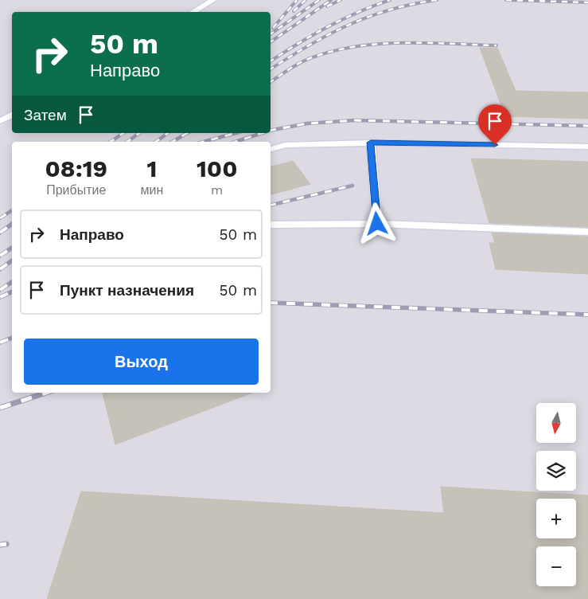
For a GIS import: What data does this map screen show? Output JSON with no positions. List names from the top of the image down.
{
  "north": "bottom",
  "page": {
    "turn": ["50 m", "Направо"],
    "then": "Затем",
    "eta": [
      "08:19",
      "Прибытие",
      "1",
      "мин",
      "100",
      "m"
    ],
    "list": [
      {
        "name": "Направо",
        "value": "50 m"
      },
      {
        "name": "Пункт назначения",
        "value": "50 m"
      }
    ],
    "buttons": "Выход",
    "map_buttons": ["+", "−"]
  }
}
